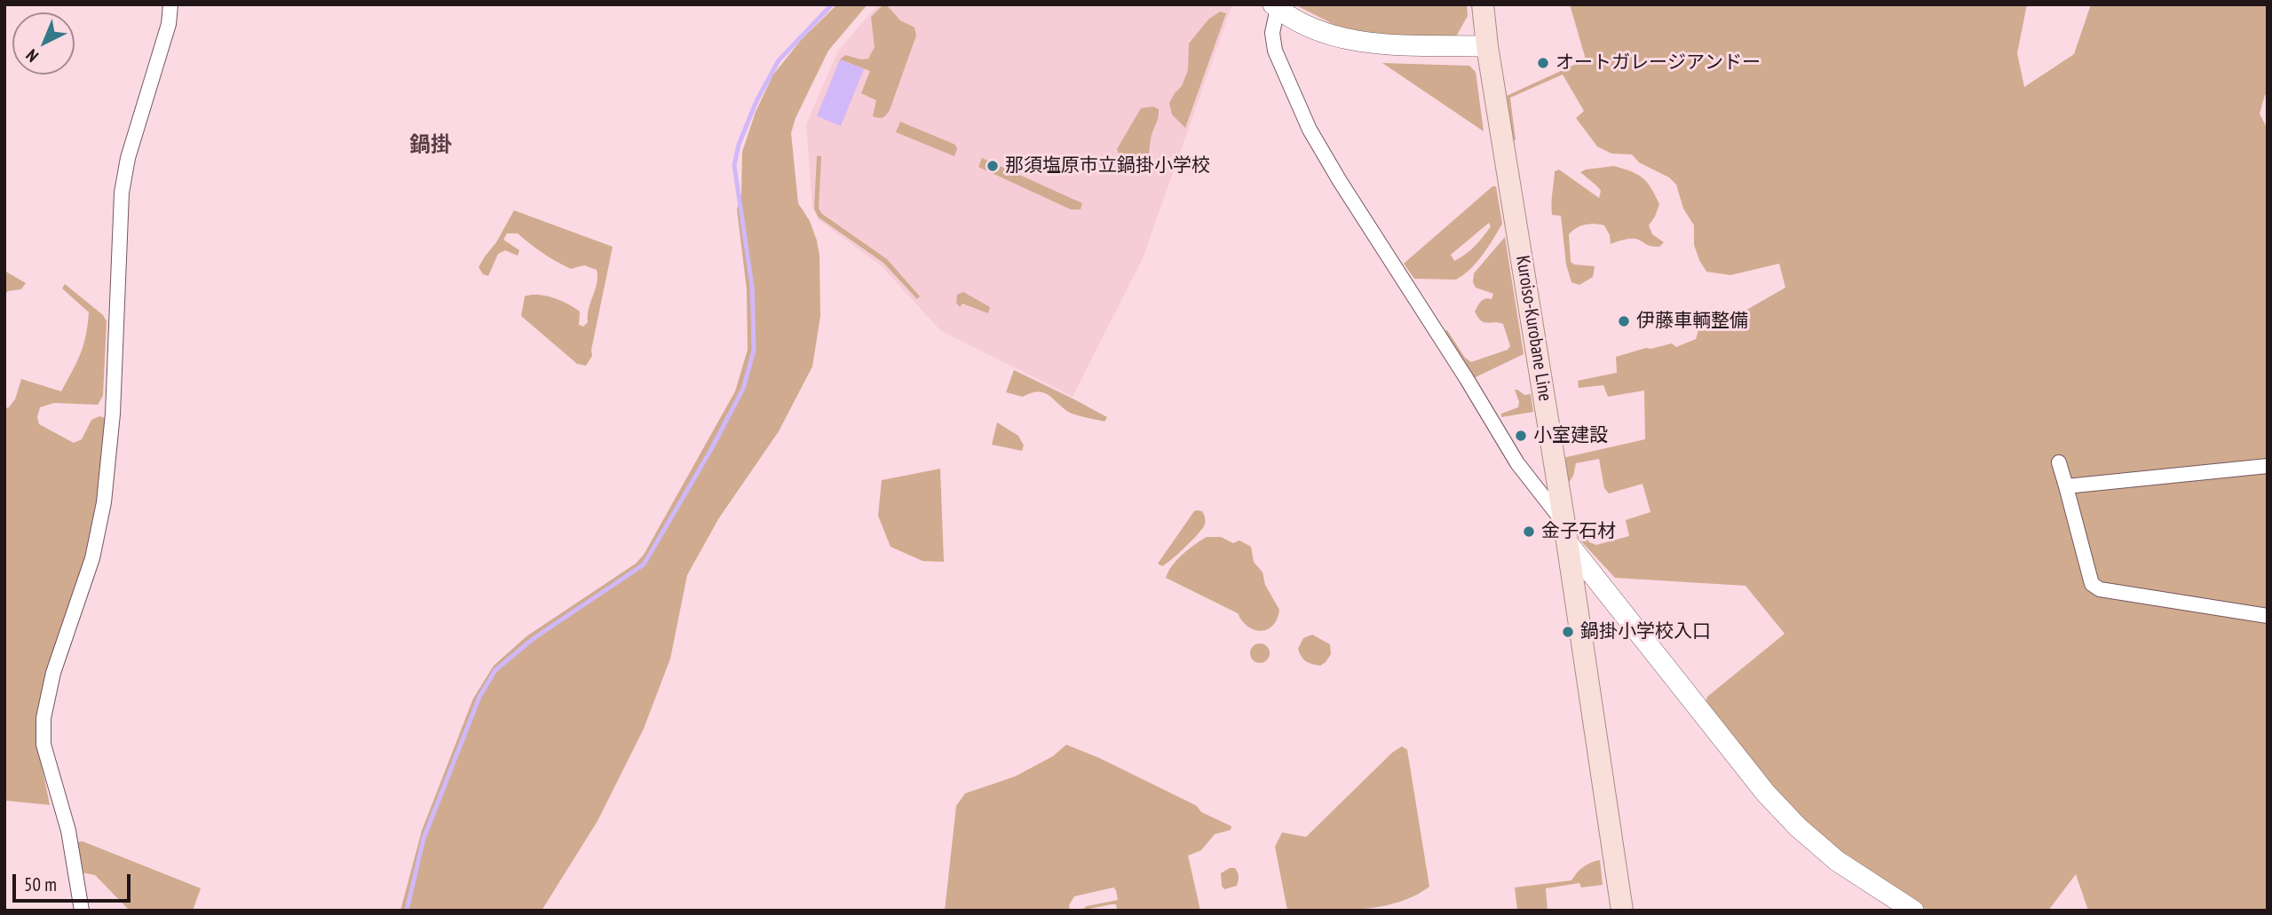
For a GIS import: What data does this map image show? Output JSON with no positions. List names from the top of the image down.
{
  "streets": {
    "main road": ["Kuroiso-Kurobane Line"]
  },
  "districts": ["鍋掛"],
  "places": [
    "オートガレージアンドー",
    "那須塩原市立鍋掛小学校",
    "伊藤車輌整備",
    "小室建設",
    "金子石材",
    "鍋掛小学校入口"
  ],
  "scale_bar": "50 m",
  "north": "bottom left"
}
